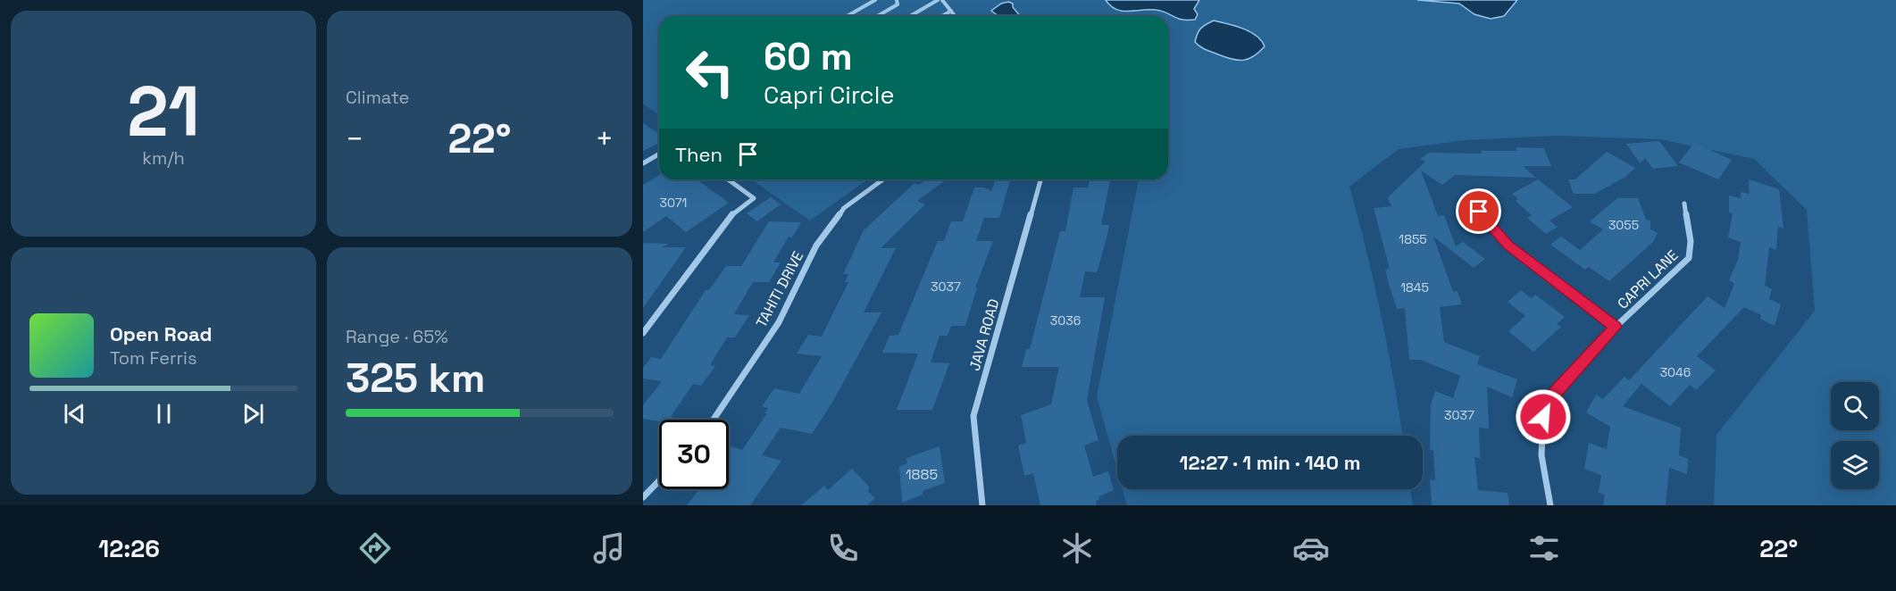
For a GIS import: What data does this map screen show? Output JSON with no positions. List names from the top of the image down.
{
  "streets": {
    "street": ["CAPRI LANE", "TAHITI DRIVE", "JAVA ROAD"]
  },
  "house_numbers": [
    "3071",
    "3055",
    "1855",
    "3037",
    "1845",
    "3036",
    "3046",
    "3037",
    "1885"
  ],
  "page": {
    "tile": [
      ["21", "km/h"],
      "Climate",
      ["Range · 65%", "325 km"]
    ],
    "turn": ["60 m", "Capri Circle"],
    "heat": ["−", "22°", "+"],
    "then": "Then",
    "song": ["Open Road", "Tom Ferris"],
    "limit": "30",
    "trip": "12:27 · 1 min · 140 m",
    "tabs": ["12:26", "22°"]
  }
}
